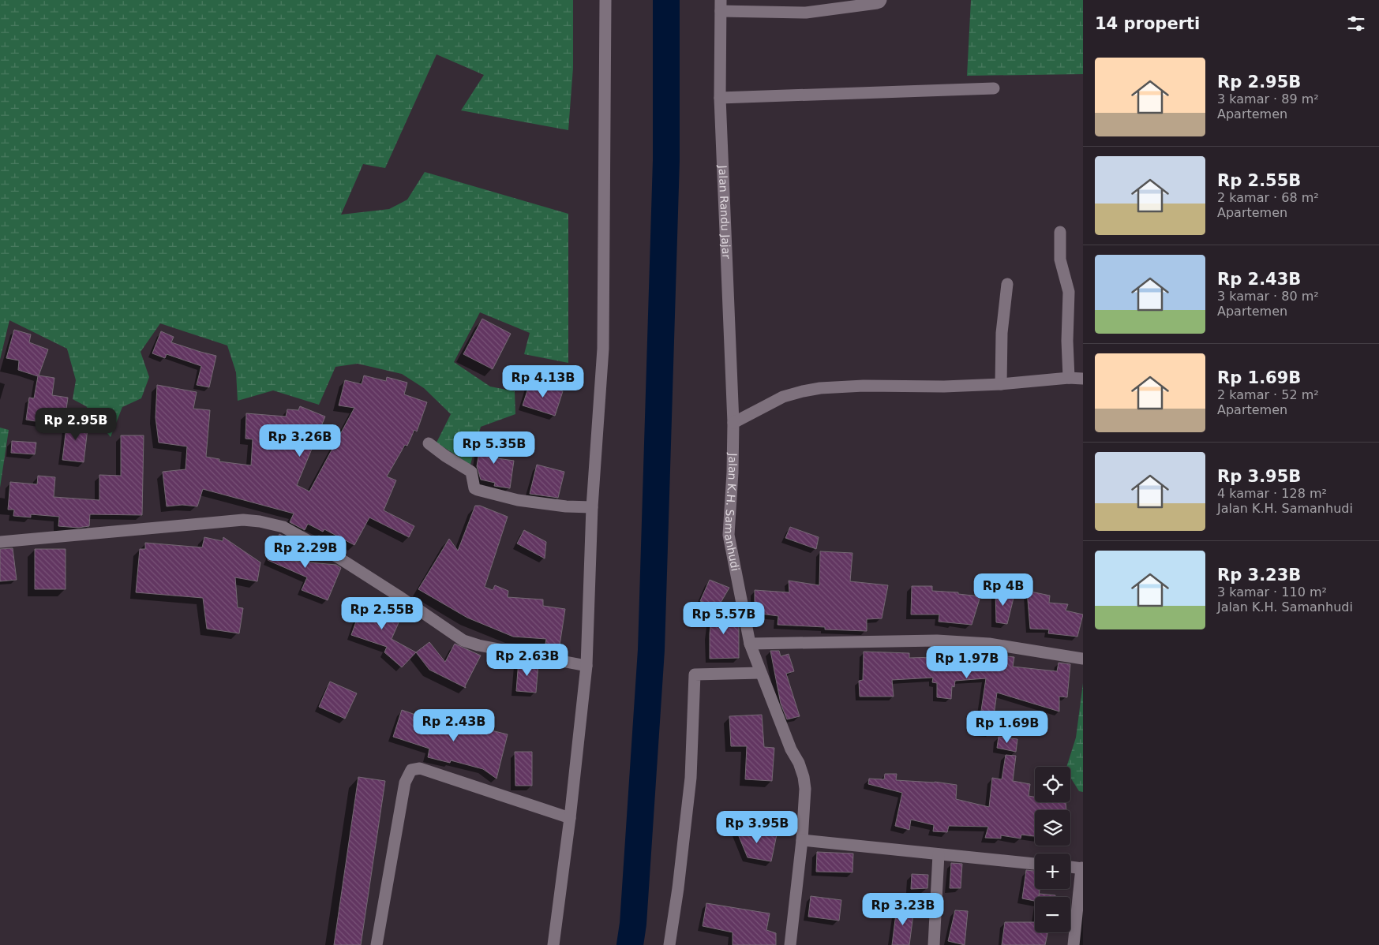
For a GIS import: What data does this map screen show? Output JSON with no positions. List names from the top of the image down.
{
  "streets": {
    "street": ["Jalan Randu Jajar", "Jalan K.H. Samanhudi"]
  },
  "crossings": [
    ["Jalan Randu Jajar", "Jalan K.H. Samanhudi"]
  ],
  "page": {
    "heading": "14 properti",
    "list": [
      {
        "name": "Rp 2.95B",
        "note": "3 kamar · 89 m² · Apartemen"
      },
      {
        "name": "Rp 2.55B",
        "note": "2 kamar · 68 m² · Apartemen"
      },
      {
        "name": "Rp 2.43B",
        "note": "3 kamar · 80 m² · Apartemen"
      },
      {
        "name": "Rp 1.69B",
        "note": "2 kamar · 52 m² · Apartemen"
      },
      {
        "name": "Rp 3.95B",
        "note": "4 kamar · 128 m² · Jalan K.H. Samanhudi"
      },
      {
        "name": "Rp 3.23B",
        "note": "3 kamar · 110 m² · Jalan K.H. Samanhudi"
      }
    ],
    "price": [
      "Rp 4.13B",
      "Rp 2.95B",
      "Rp 3.26B",
      "Rp 5.35B",
      "Rp 2.29B",
      "Rp 4B",
      "Rp 2.55B",
      "Rp 5.57B",
      "Rp 2.63B",
      "Rp 1.97B",
      "Rp 2.43B",
      "Rp 1.69B",
      "Rp 3.95B",
      "Rp 3.23B"
    ],
    "map_buttons": ["+", "−"]
  }
}
